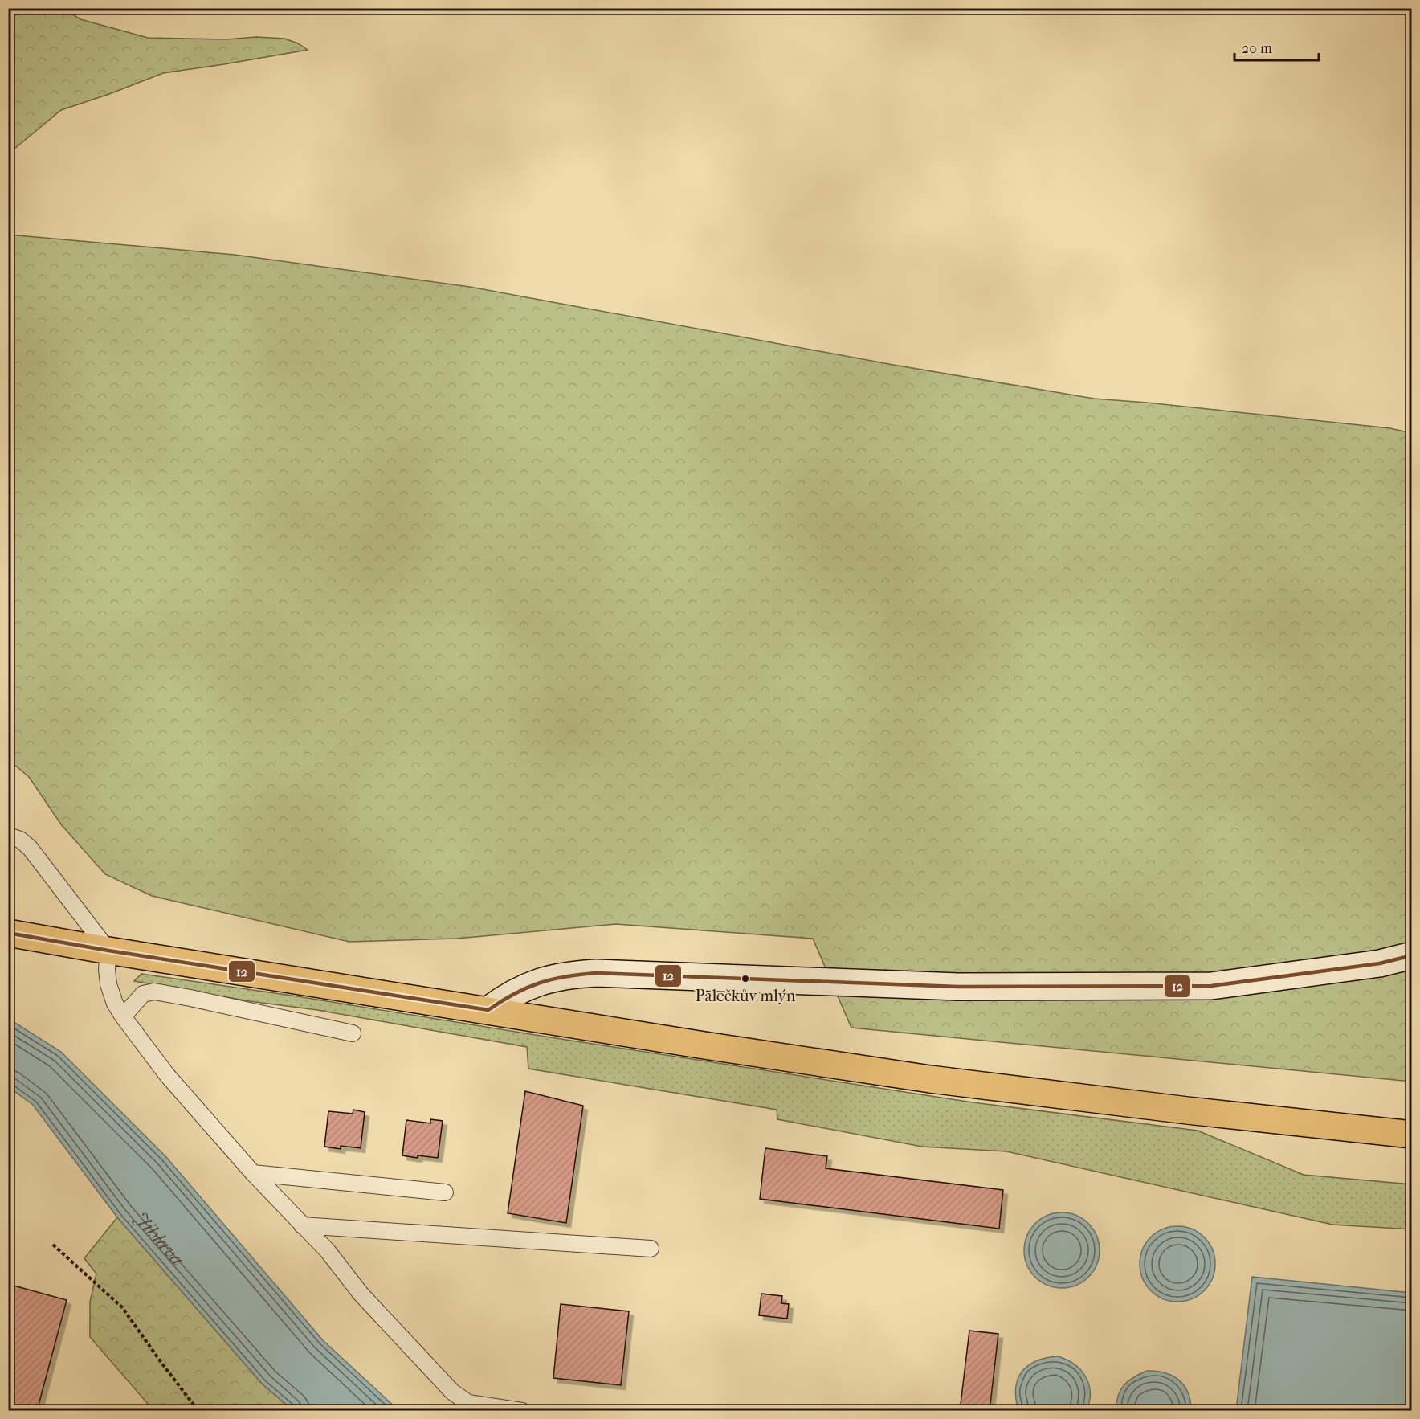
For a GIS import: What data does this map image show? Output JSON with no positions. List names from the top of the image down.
{
  "water": ["Jihlava"],
  "places": ["Palečkův mlýn"],
  "lines": ["transit line 12"],
  "scale_bar": "20 m"
}
